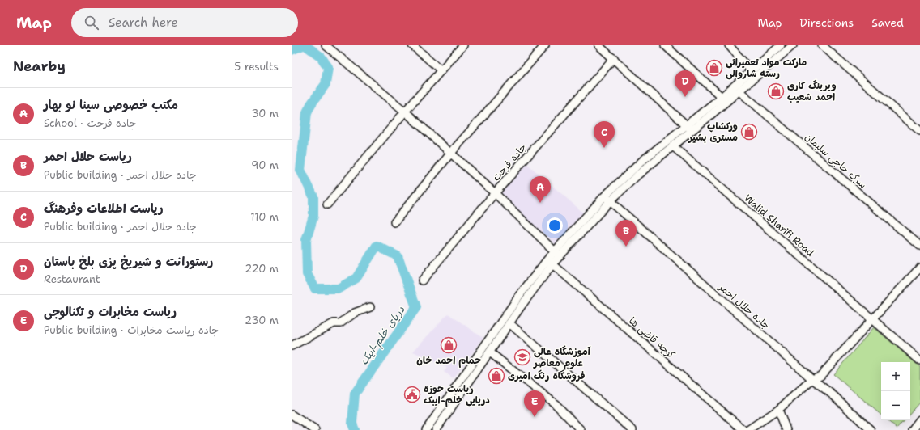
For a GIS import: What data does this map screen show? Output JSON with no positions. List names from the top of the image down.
{
  "streets": {
    "street": [
      "سرک حاجی سلیمان",
      "جاده فرحت",
      "Walid Sharifi Road",
      "جاده حلال احمر",
      "کوچه قاضی ها"
    ]
  },
  "water": ["دریای خلم-ایبک"],
  "places": {
    "shop": [
      "مارکت مواد تعمیراتی رسته شاروالی",
      "ویرینگ کاری احمد شعیب",
      "ورکشاپ مستری بشیر",
      "حمام احمد خان",
      "فروشگاه رنگ امیری"
    ],
    "school or university": ["آموزشگاه عالی علوم معاصر"],
    "public building": ["ریاست حوزه دریایی خلم-ایبک"]
  },
  "page": {
    "header": "Map",
    "search": "Search here",
    "nav": ["Map", "Directions", "Saved"],
    "heading": ["Nearby", "5 results"],
    "pins": [
      "D",
      "C",
      "A",
      "B",
      "E"
    ],
    "list": [
      {
        "mark": "A",
        "name": "مکتب خصوصی سینا نو بهار",
        "note": "School · جاده فرحت",
        "value": "30 m"
      },
      {
        "mark": "B",
        "name": "ریاست حلال احمر",
        "note": "Public building · جاده حلال احمر",
        "value": "90 m"
      },
      {
        "mark": "C",
        "name": "ریاست اطلاعات وفرهنگ",
        "note": "Public building · جاده حلال احمر",
        "value": "110 m"
      },
      {
        "mark": "D",
        "name": "رستورانت و شیریخ پزی بلخ باستان",
        "note": "Restaurant",
        "value": "220 m"
      },
      {
        "mark": "E",
        "name": "ریاست مخابرات و تکنالوجی",
        "note": "Public building · جاده ریاست مخابرات",
        "value": "230 m"
      }
    ],
    "map_buttons": ["+", "−"]
  }
}
